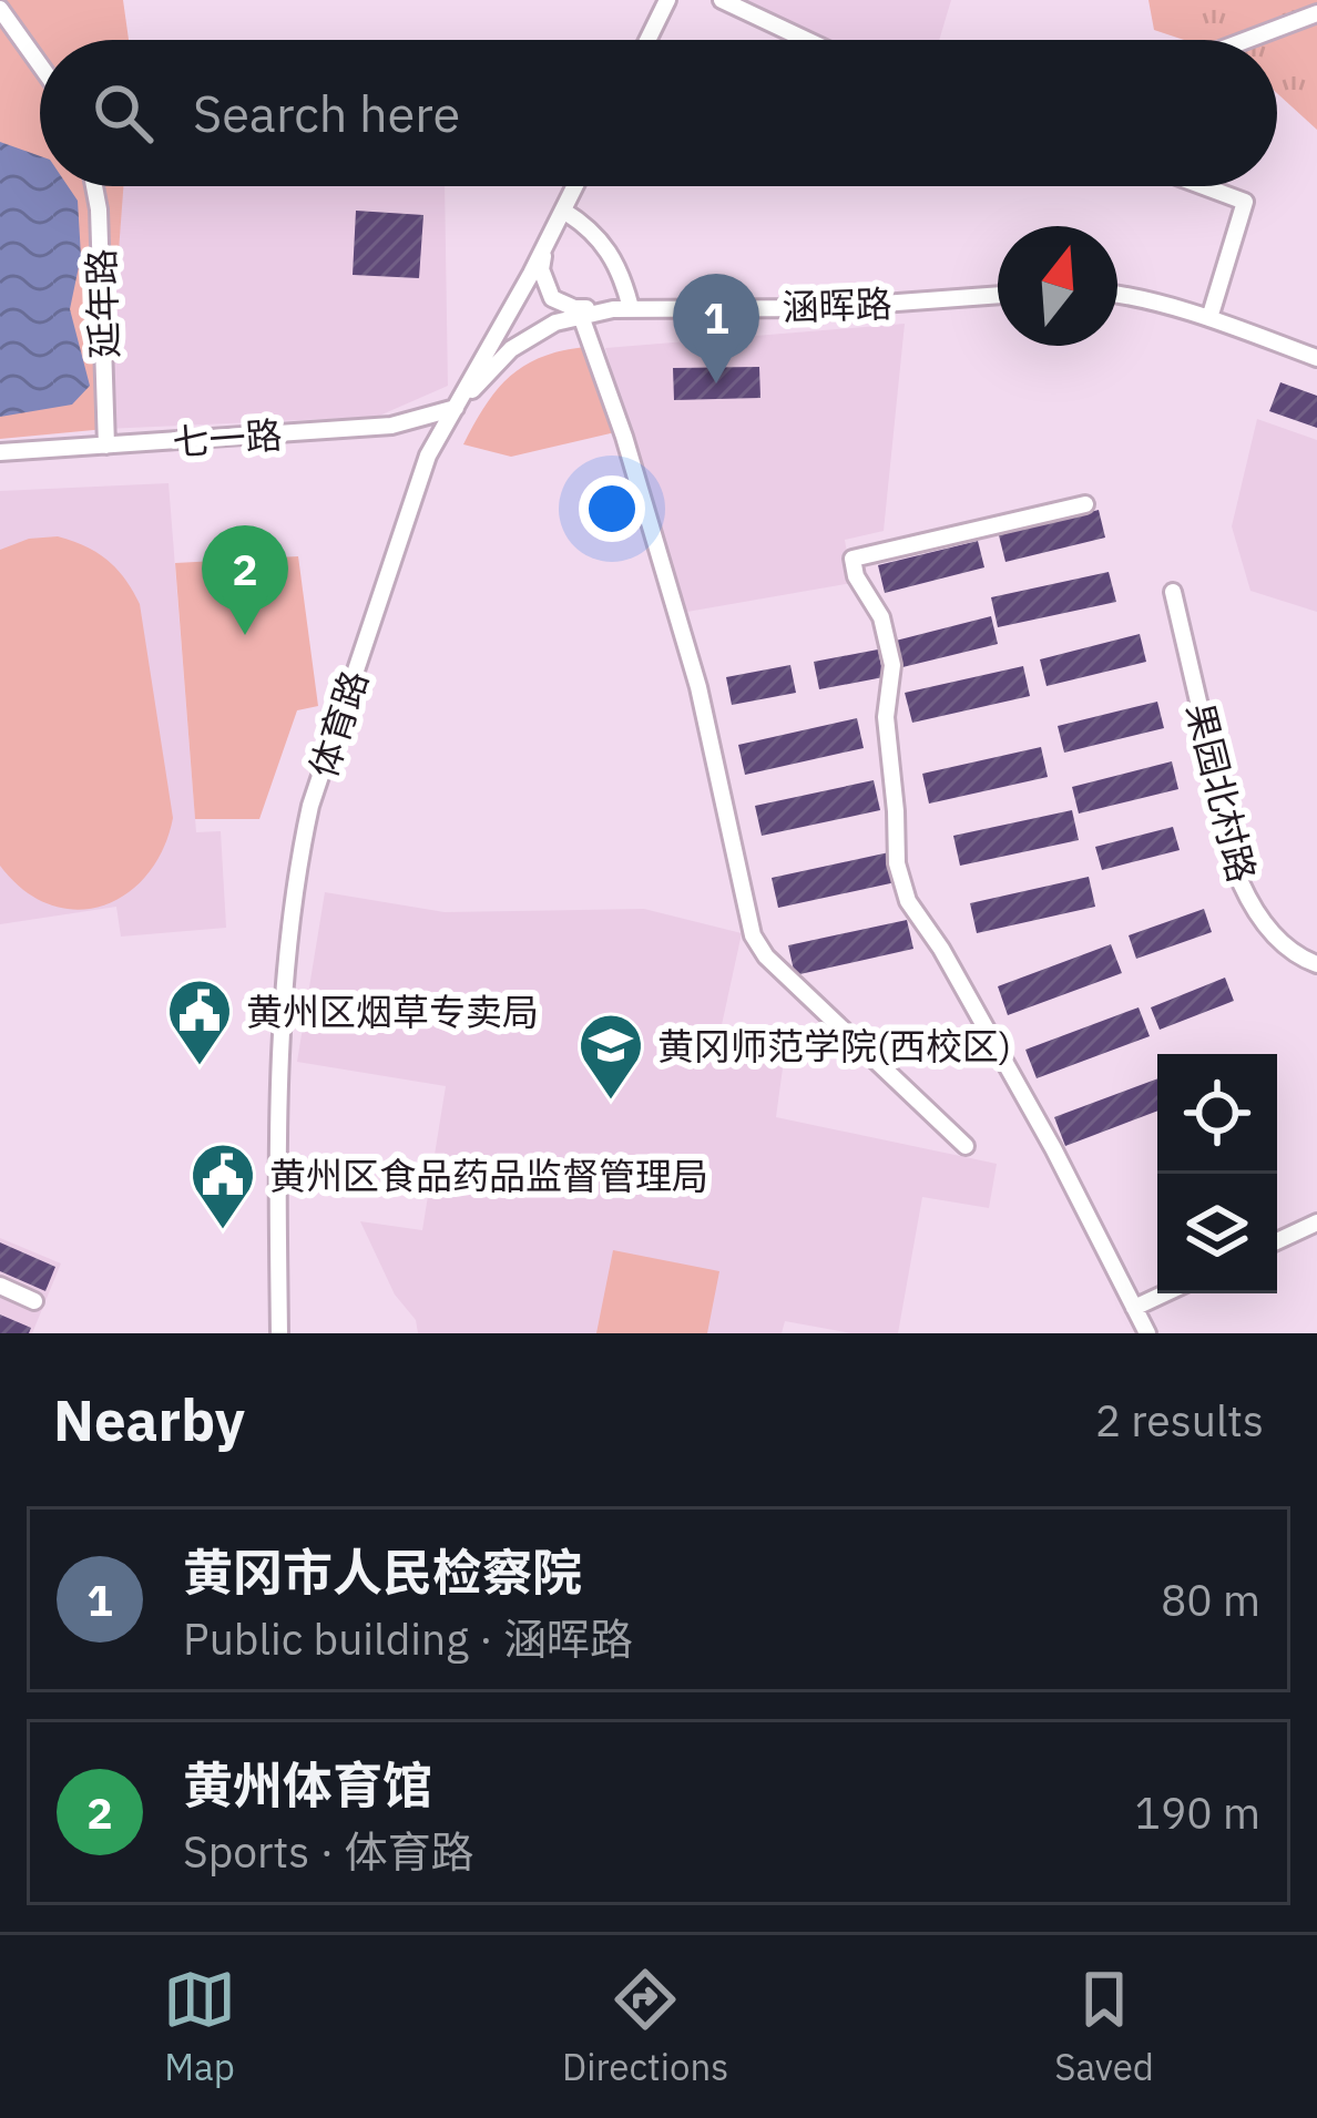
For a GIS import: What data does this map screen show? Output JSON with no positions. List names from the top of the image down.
{
  "streets": {
    "street": [
      "延年路",
      "涵晖路",
      "七一路",
      "体育路",
      "果园北村路"
    ]
  },
  "crossings": [
    ["延年路", "七一路"],
    ["涵晖路", "七一路"],
    ["涵晖路", "体育路"],
    ["七一路", "体育路"]
  ],
  "places": {
    "public building": ["黄州区烟草专卖局", "黄州区食品药品监督管理局"],
    "school or university": ["黄冈师范学院(西校区)"]
  },
  "north": "top",
  "page": {
    "search": "Search here",
    "pins": ["1", "2"],
    "heading": ["Nearby", "2 results"],
    "list": [
      {
        "mark": "1",
        "name": "黄冈市人民检察院",
        "note": "Public building · 涵晖路",
        "value": "80 m"
      },
      {
        "mark": "2",
        "name": "黄州体育馆",
        "note": "Sports · 体育路",
        "value": "190 m"
      }
    ],
    "nav": ["Map", "Directions", "Saved"]
  }
}
